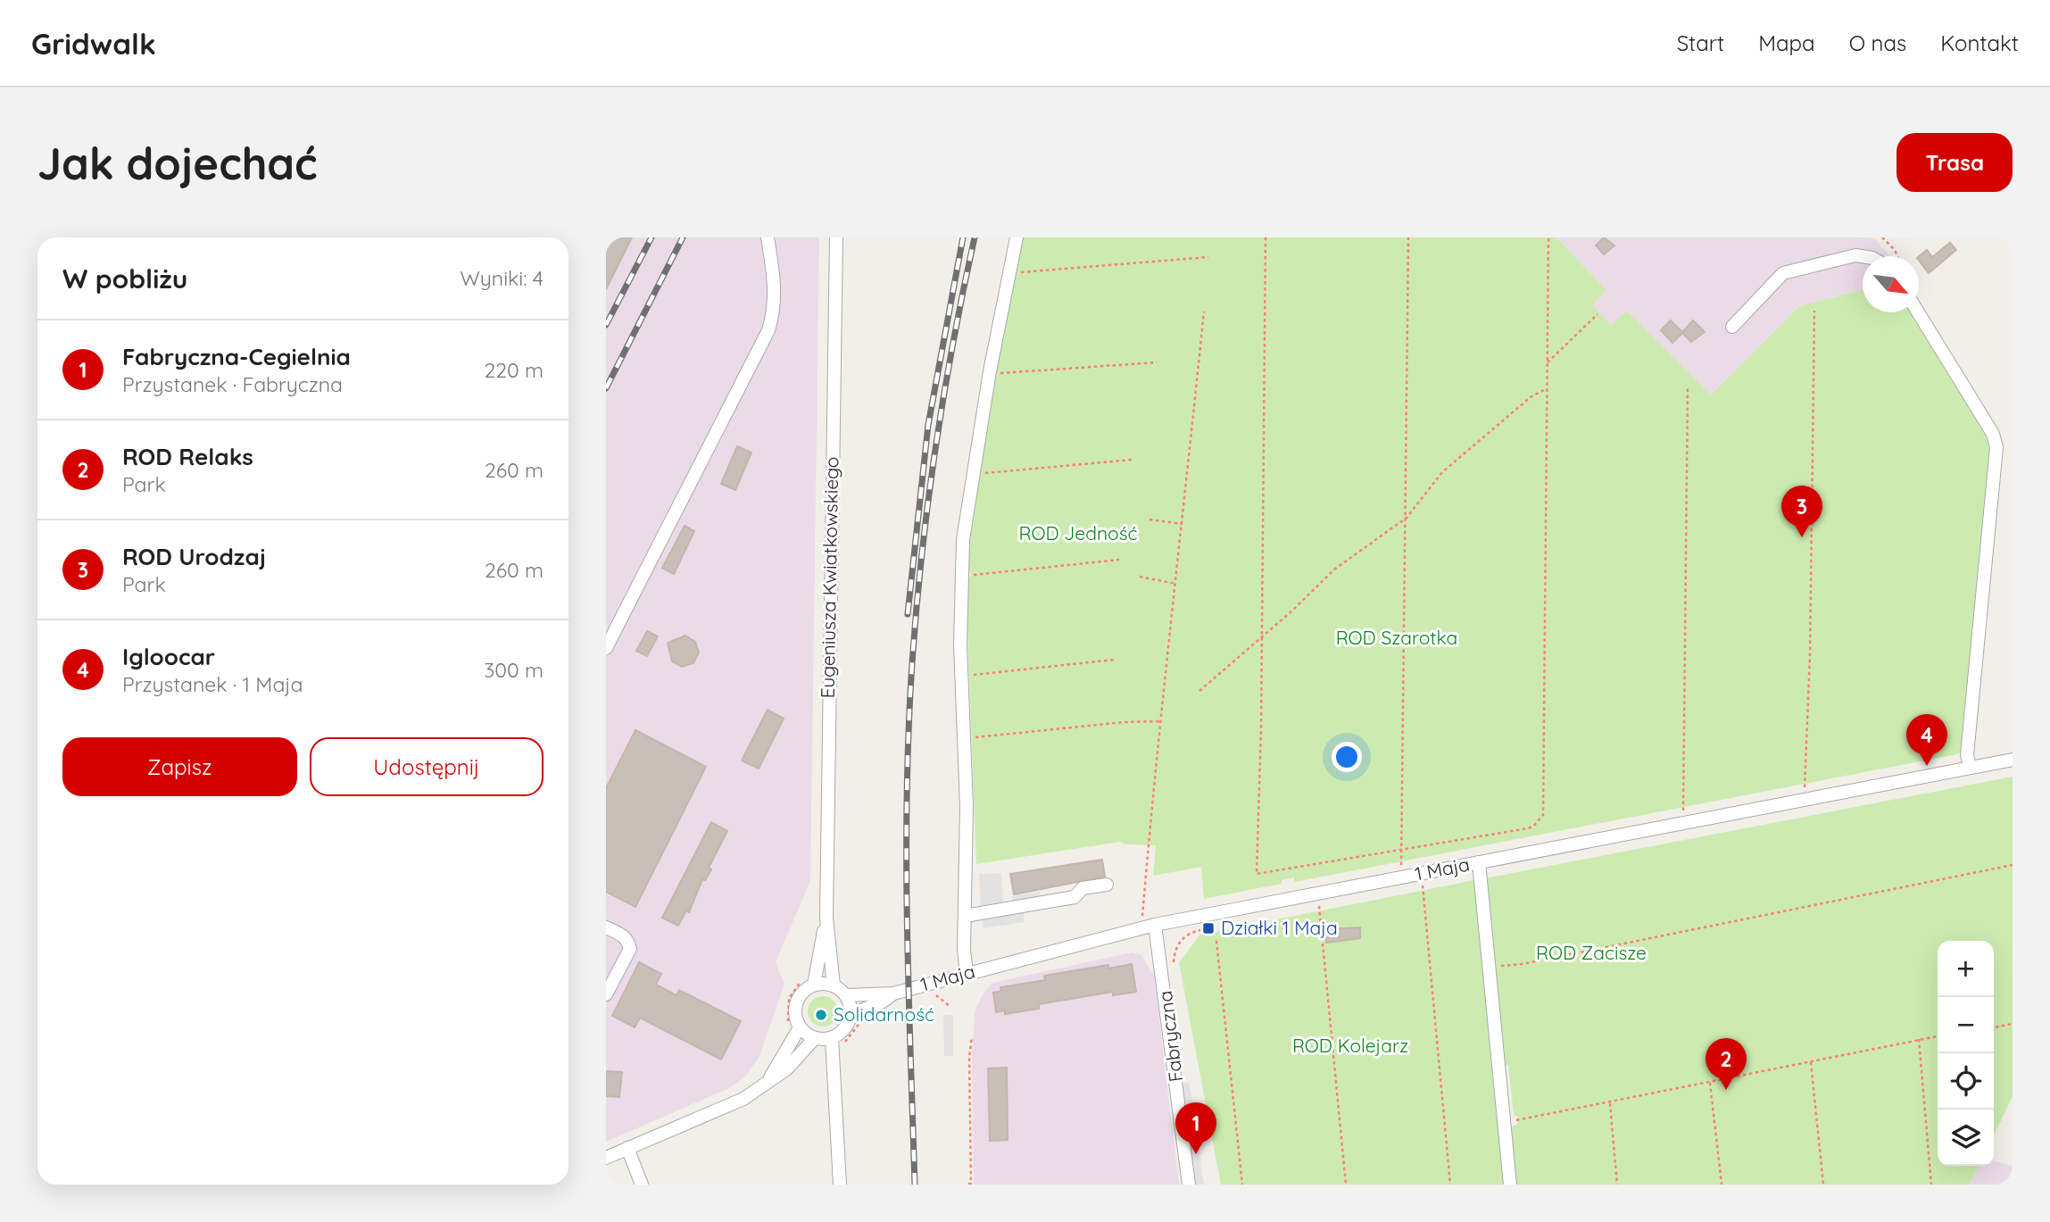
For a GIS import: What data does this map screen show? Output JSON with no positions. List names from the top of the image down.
{
  "streets": {
    "street": ["Eugeniusza Kwiatkowskiego", "1 Maja", "Fabryczna"]
  },
  "crossings": [
    ["Eugeniusza Kwiatkowskiego", "1 Maja"],
    ["1 Maja", "Fabryczna"]
  ],
  "parks": [
    "ROD Jedność",
    "ROD Szarotka",
    "ROD Zacisze",
    "ROD Kolejarz"
  ],
  "places": {
    "transit": ["Działki 1 Maja"],
    "other": ["Solidarność"]
  },
  "north": "bottom right",
  "page": {
    "header": "Gridwalk",
    "nav": [
      "Start",
      "Mapa",
      "O nas",
      "Kontakt"
    ],
    "buttons": [
      "Trasa",
      ["Zapisz", "Udostępnij"]
    ],
    "title": "Jak dojechać",
    "heading": ["W pobliżu", "Wyniki: 4"],
    "list": [
      {
        "mark": "1",
        "name": "Fabryczna-Cegielnia",
        "note": "Przystanek · Fabryczna",
        "value": "220 m"
      },
      {
        "mark": "2",
        "name": "ROD Relaks",
        "note": "Park",
        "value": "260 m"
      },
      {
        "mark": "3",
        "name": "ROD Urodzaj",
        "note": "Park",
        "value": "260 m"
      },
      {
        "mark": "4",
        "name": "Igloocar",
        "note": "Przystanek · 1 Maja",
        "value": "300 m"
      }
    ],
    "pins": [
      "3",
      "4",
      "2",
      "1"
    ],
    "map_buttons": ["+", "−"]
  }
}
